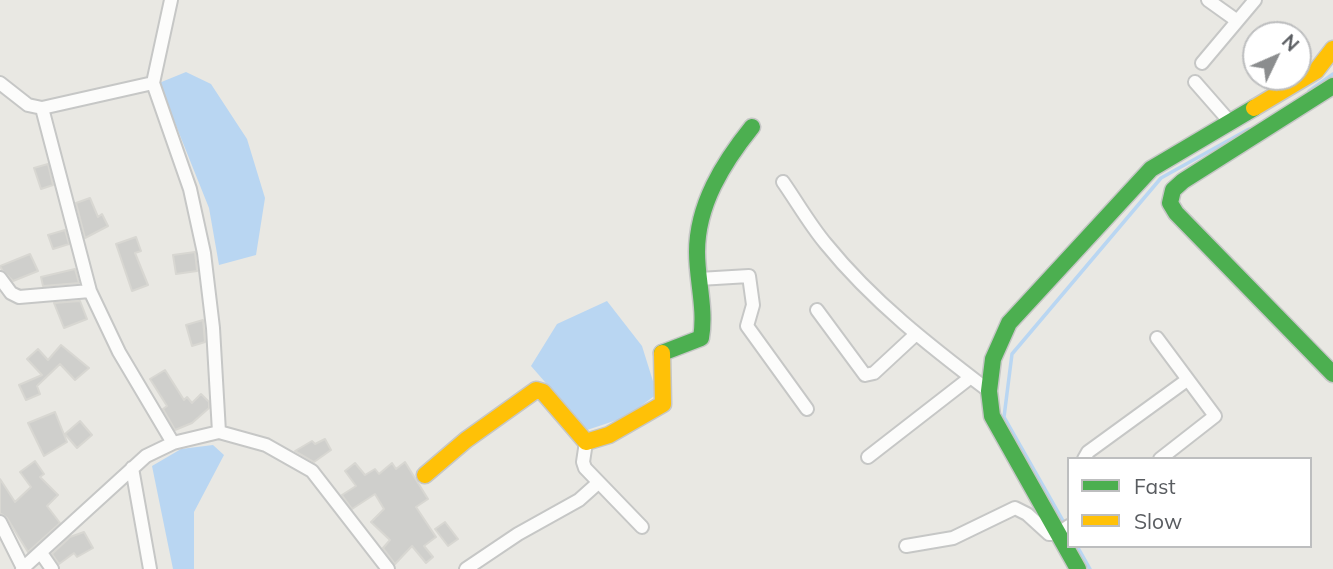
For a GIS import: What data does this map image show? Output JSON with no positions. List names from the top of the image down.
{
  "legend": ["Fast", "Slow"],
  "north": "top right"
}
